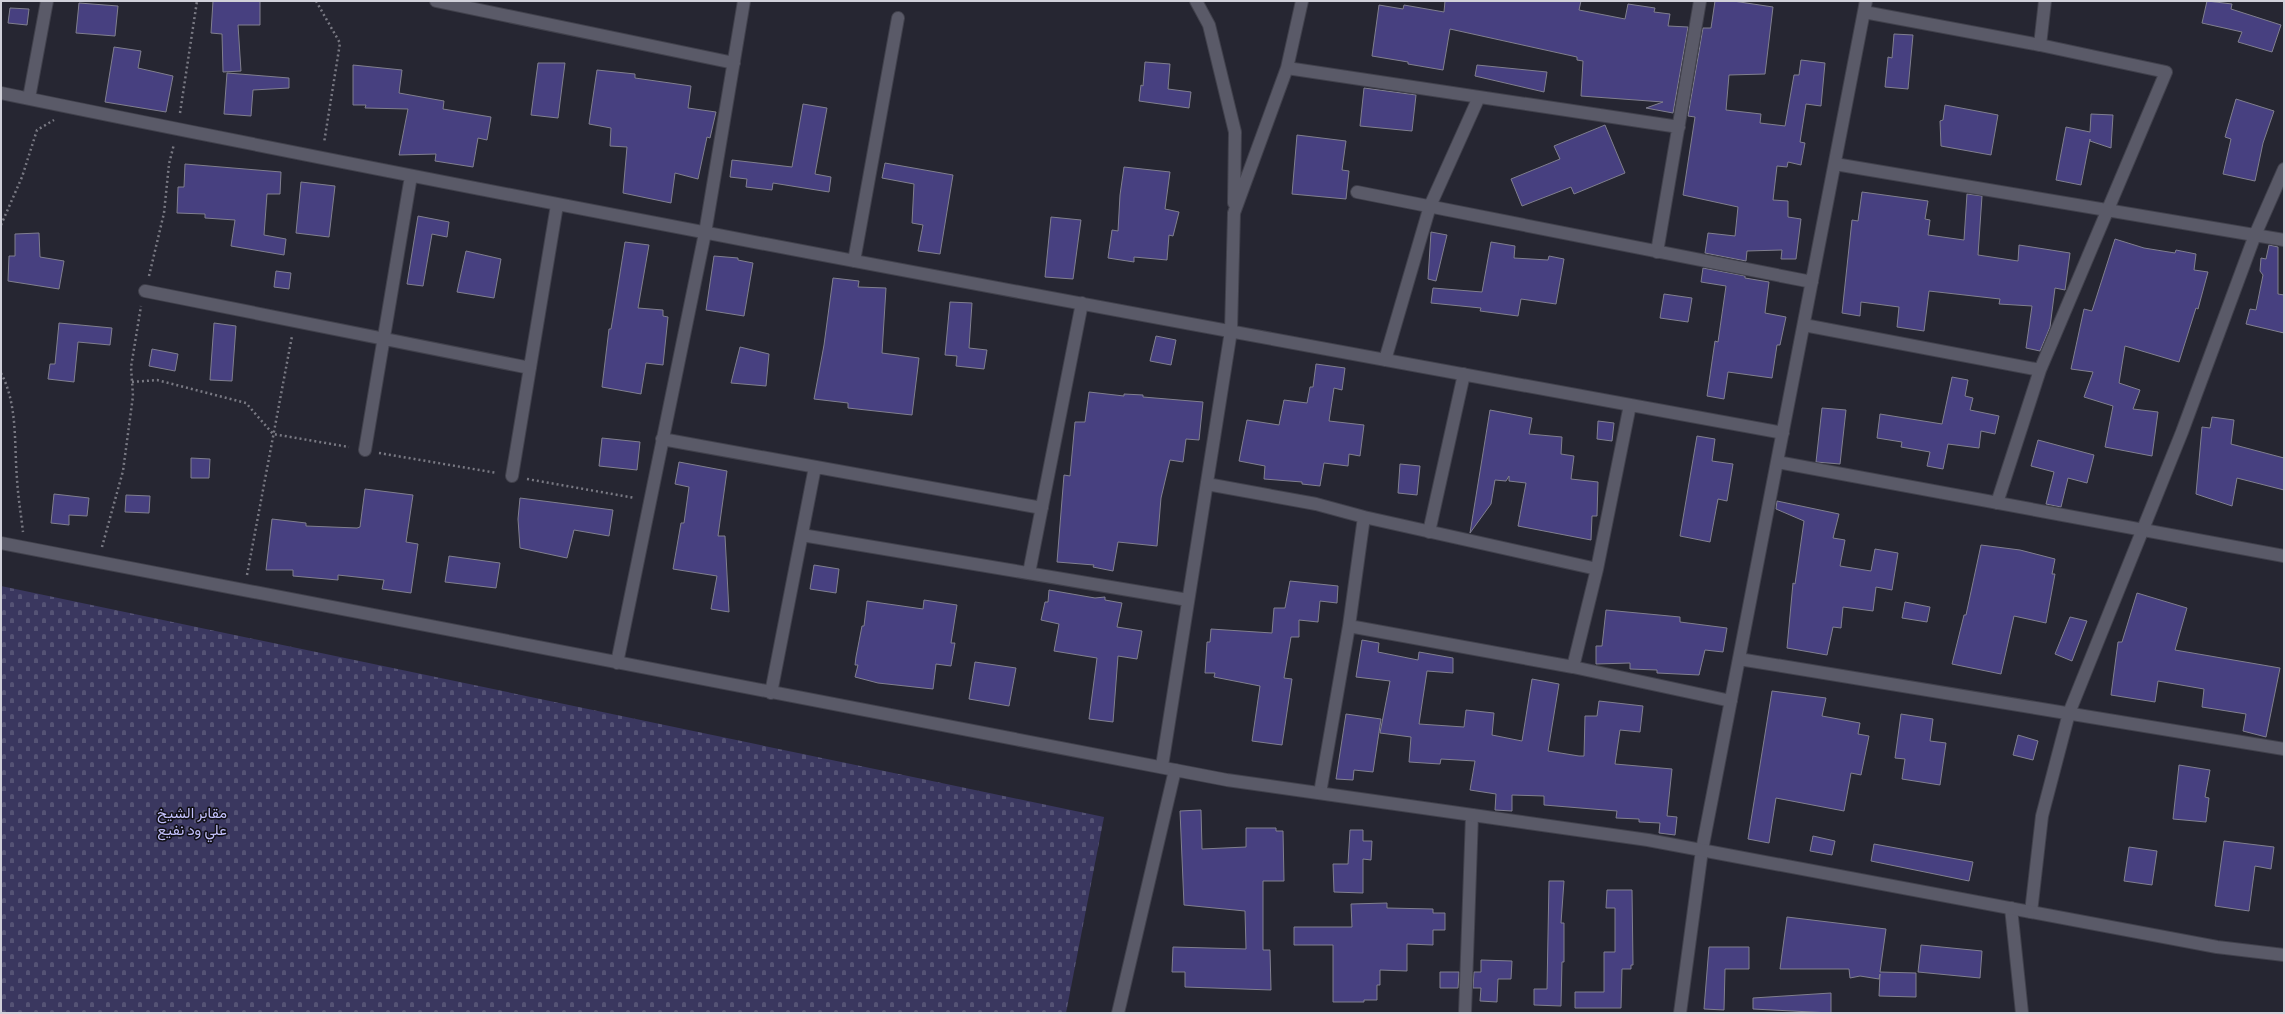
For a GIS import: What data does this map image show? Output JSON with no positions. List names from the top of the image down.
{
  "parks": ["مقابر الشيخ علي ود نفيع"]
}
